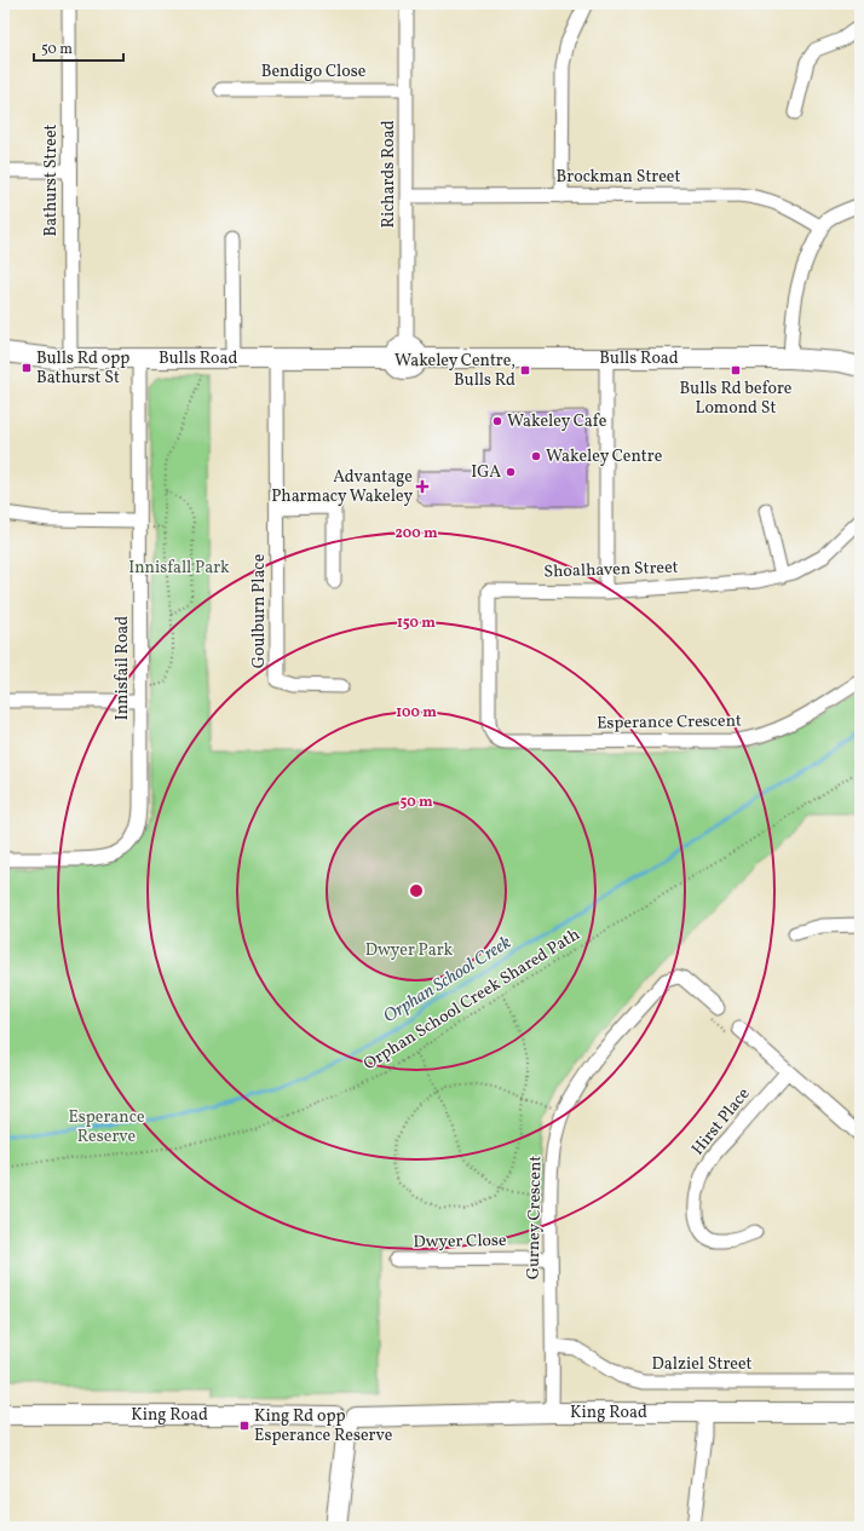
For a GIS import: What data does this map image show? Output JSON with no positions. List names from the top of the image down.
{
  "streets": {
    "street": [
      "Bendigo Close",
      "Richards Road",
      "Brockman Street",
      "Bathurst Street",
      "Bulls Road",
      "Shoalhaven Street",
      "Goulburn Place",
      "Innisfail Road",
      "Esperance Crescent",
      "Hirst Place",
      "Gurney Crescent",
      "Dwyer Close",
      "Dalziel Street",
      "King Road"
    ],
    "path": ["Orphan School Creek Shared Path"]
  },
  "crossings": [
    ["Bendigo Close", "Richards Road"],
    ["Richards Road", "Brockman Street"],
    ["Richards Road", "Bulls Road"],
    ["Bathurst Street", "Bulls Road"],
    ["Bulls Road", "Goulburn Place"],
    ["Bulls Road", "Innisfail Road"],
    ["Shoalhaven Street", "Esperance Crescent"],
    ["Gurney Crescent", "Dwyer Close"],
    ["Gurney Crescent", "Dalziel Street"],
    ["Gurney Crescent", "King Road"]
  ],
  "water": ["Orphan School Creek"],
  "parks": ["Innisfall Park", "Dwyer Park", "Esperance Reserve"],
  "places": {
    "transit": [
      "Bulls Rd opp Bathurst St",
      "Wakeley Centre, Bulls Rd",
      "Bulls Rd before Lomond St",
      "King Rd opp Esperance Reserve"
    ],
    "other": ["Wakeley Cafe", "Wakeley Centre", "IGA"],
    "health": ["Advantage Pharmacy Wakeley"]
  },
  "scale_bar": "50 m",
  "rings": [
    "200 m",
    "150 m",
    "100 m",
    "50 m"
  ]
}
